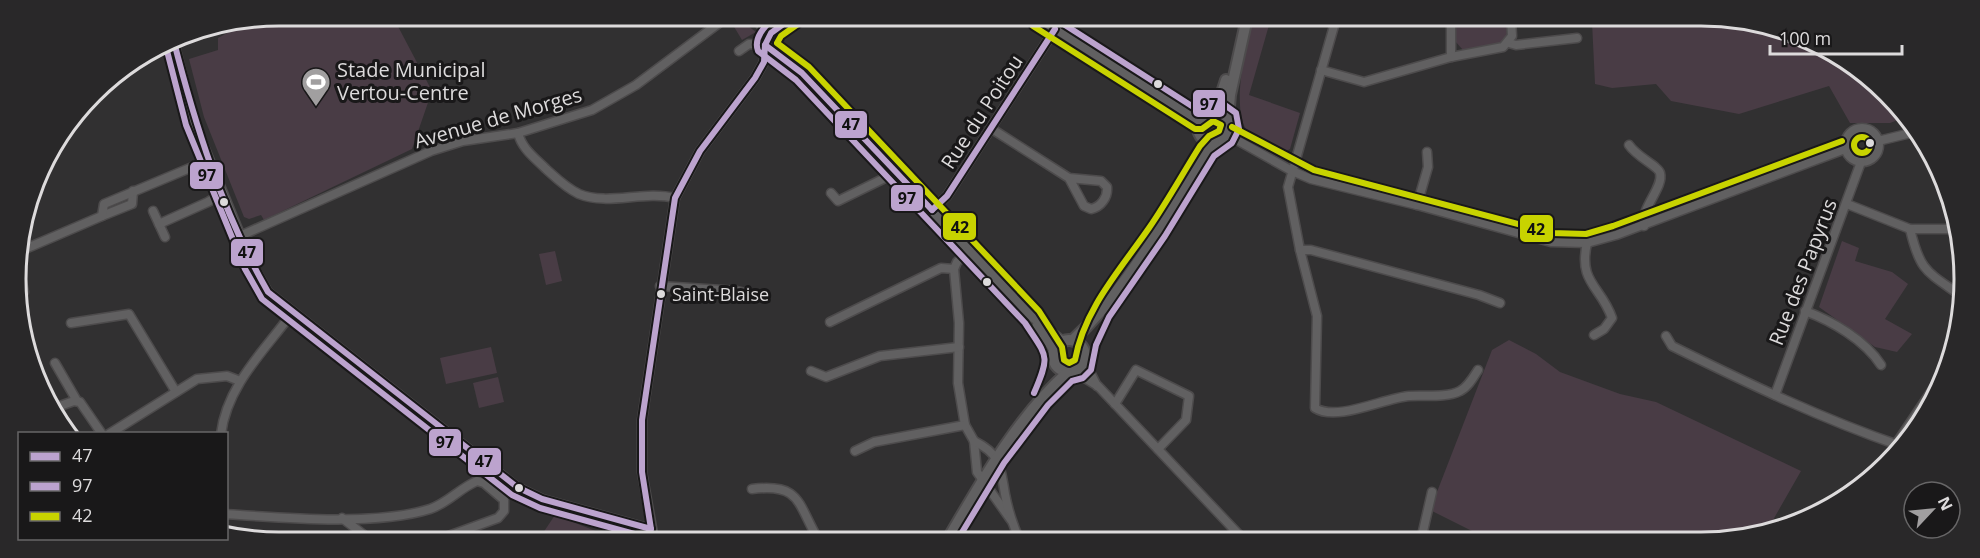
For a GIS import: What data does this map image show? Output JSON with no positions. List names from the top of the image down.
{
  "streets": {
    "street": ["Rue du Poitou", "Avenue de Morges", "Rue des Papyrus"]
  },
  "places": {
    "sports": ["Stade Municipal Vertou-Centre"],
    "other": ["Saint-Blaise"]
  },
  "lines": ["transit line 47", "transit line 97", "transit line 42"],
  "legend": ["47", "97", "42"],
  "scale_bar": "100 m",
  "north": "top right"
}
